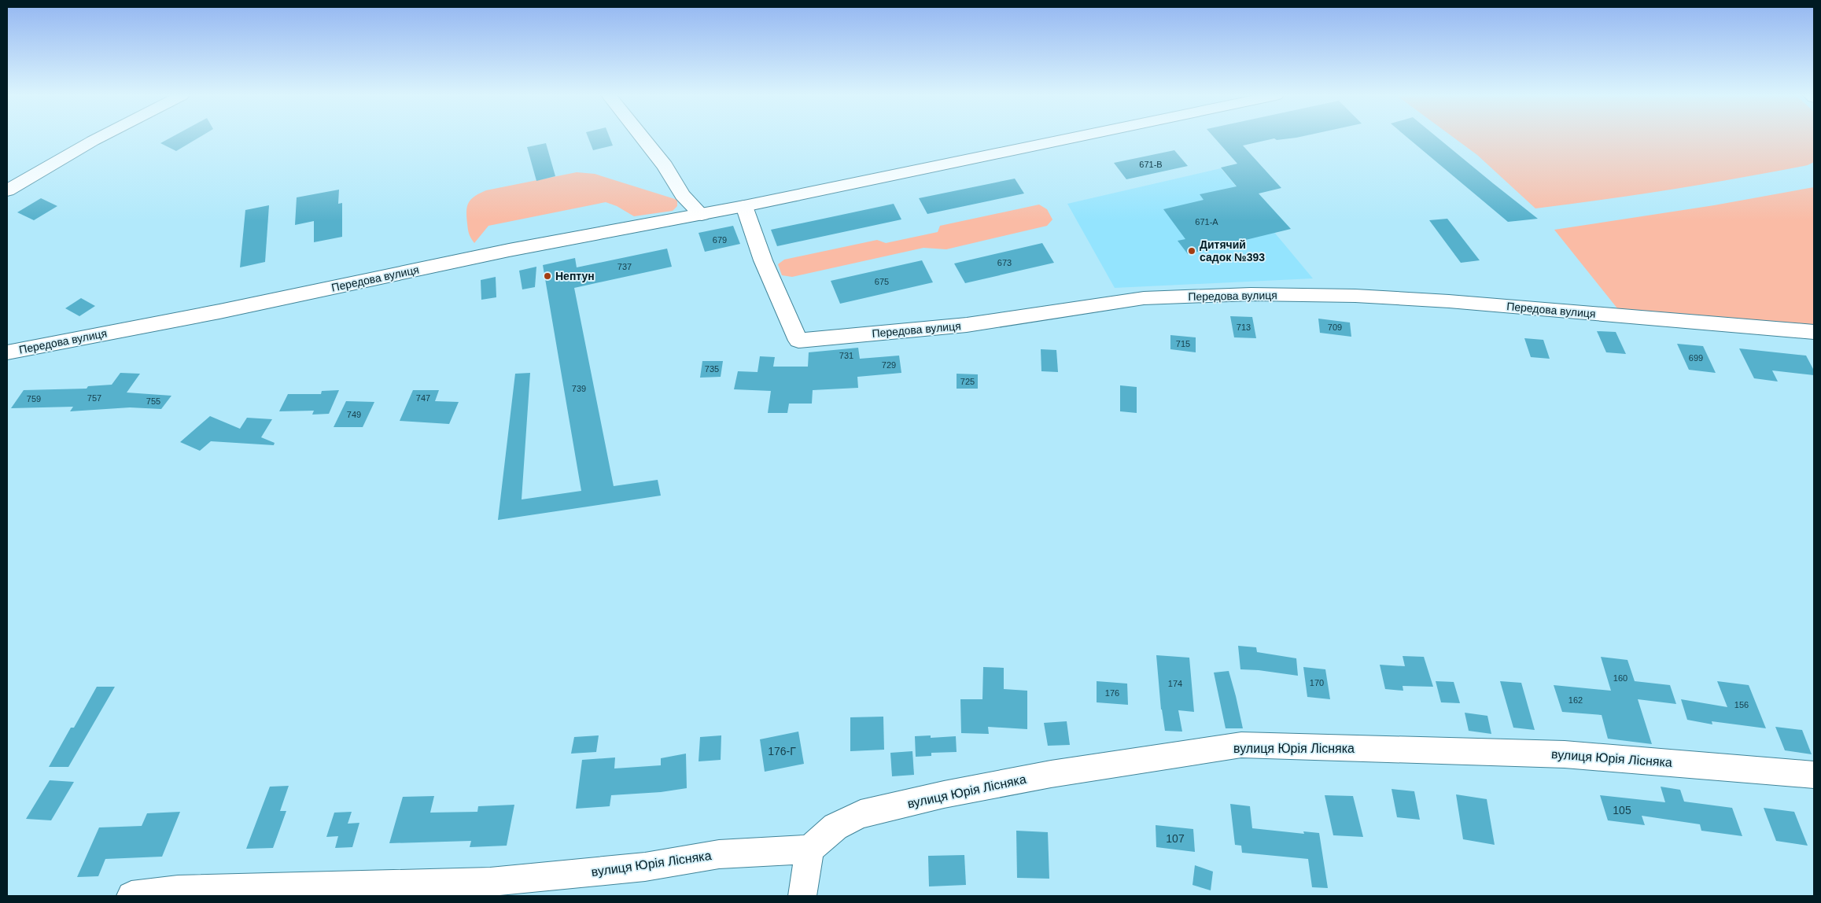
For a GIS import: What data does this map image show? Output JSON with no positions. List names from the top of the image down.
{
  "streets": {
    "street": ["Передова вулиця", "вулиця Юрія Лісняка"]
  },
  "places": ["Дитячий садок №393", "Нептун"],
  "house_numbers": [
    "671-В",
    "671-А",
    "679",
    "673",
    "737",
    "675",
    "713",
    "709",
    "715",
    "731",
    "699",
    "729",
    "735",
    "725",
    "739",
    "757",
    "747",
    "759",
    "755",
    "749",
    "160",
    "170",
    "174",
    "176",
    "162",
    "156",
    "176-Г",
    "105",
    "107"
  ]
}
